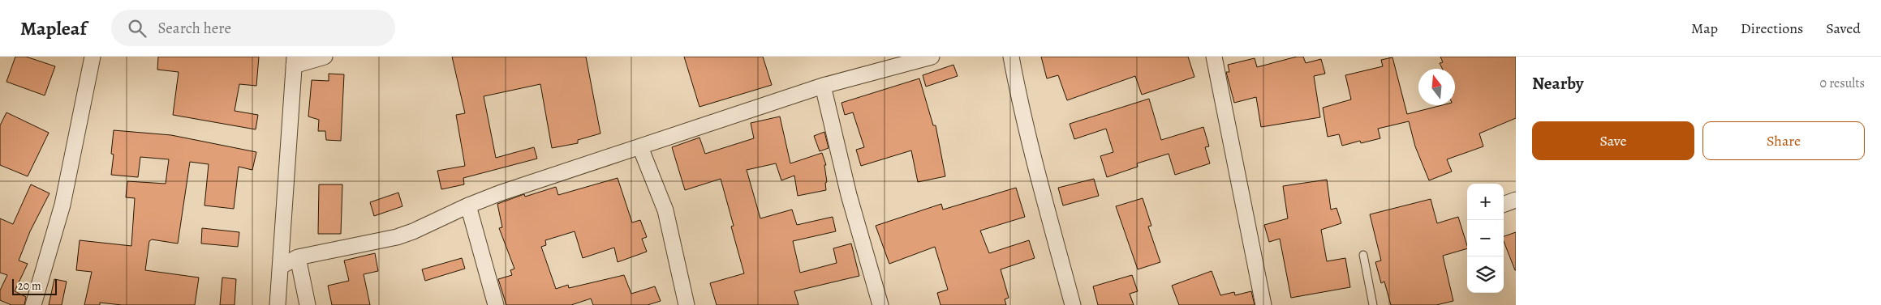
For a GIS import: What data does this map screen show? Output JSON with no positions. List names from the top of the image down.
{
  "scale_bar": "20 m",
  "north": "top",
  "page": {
    "header": "Mapleaf",
    "search": "Search here",
    "nav": ["Map", "Directions", "Saved"],
    "heading": ["Nearby", "0 results"],
    "buttons": ["Save", "Share"],
    "map_buttons": ["+", "−"],
    "scale": "20 m"
  }
}
